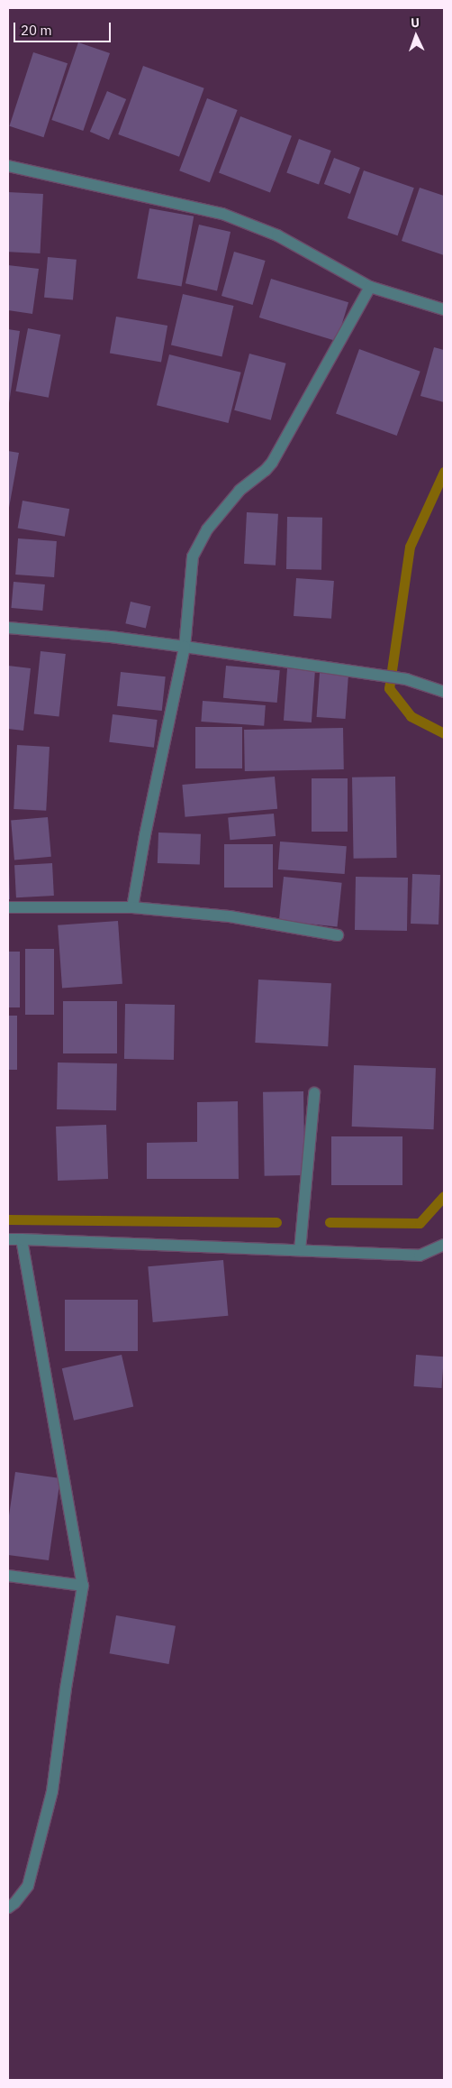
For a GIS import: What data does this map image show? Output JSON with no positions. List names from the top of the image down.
{
  "scale_bar": "20 m",
  "north": "top"
}
